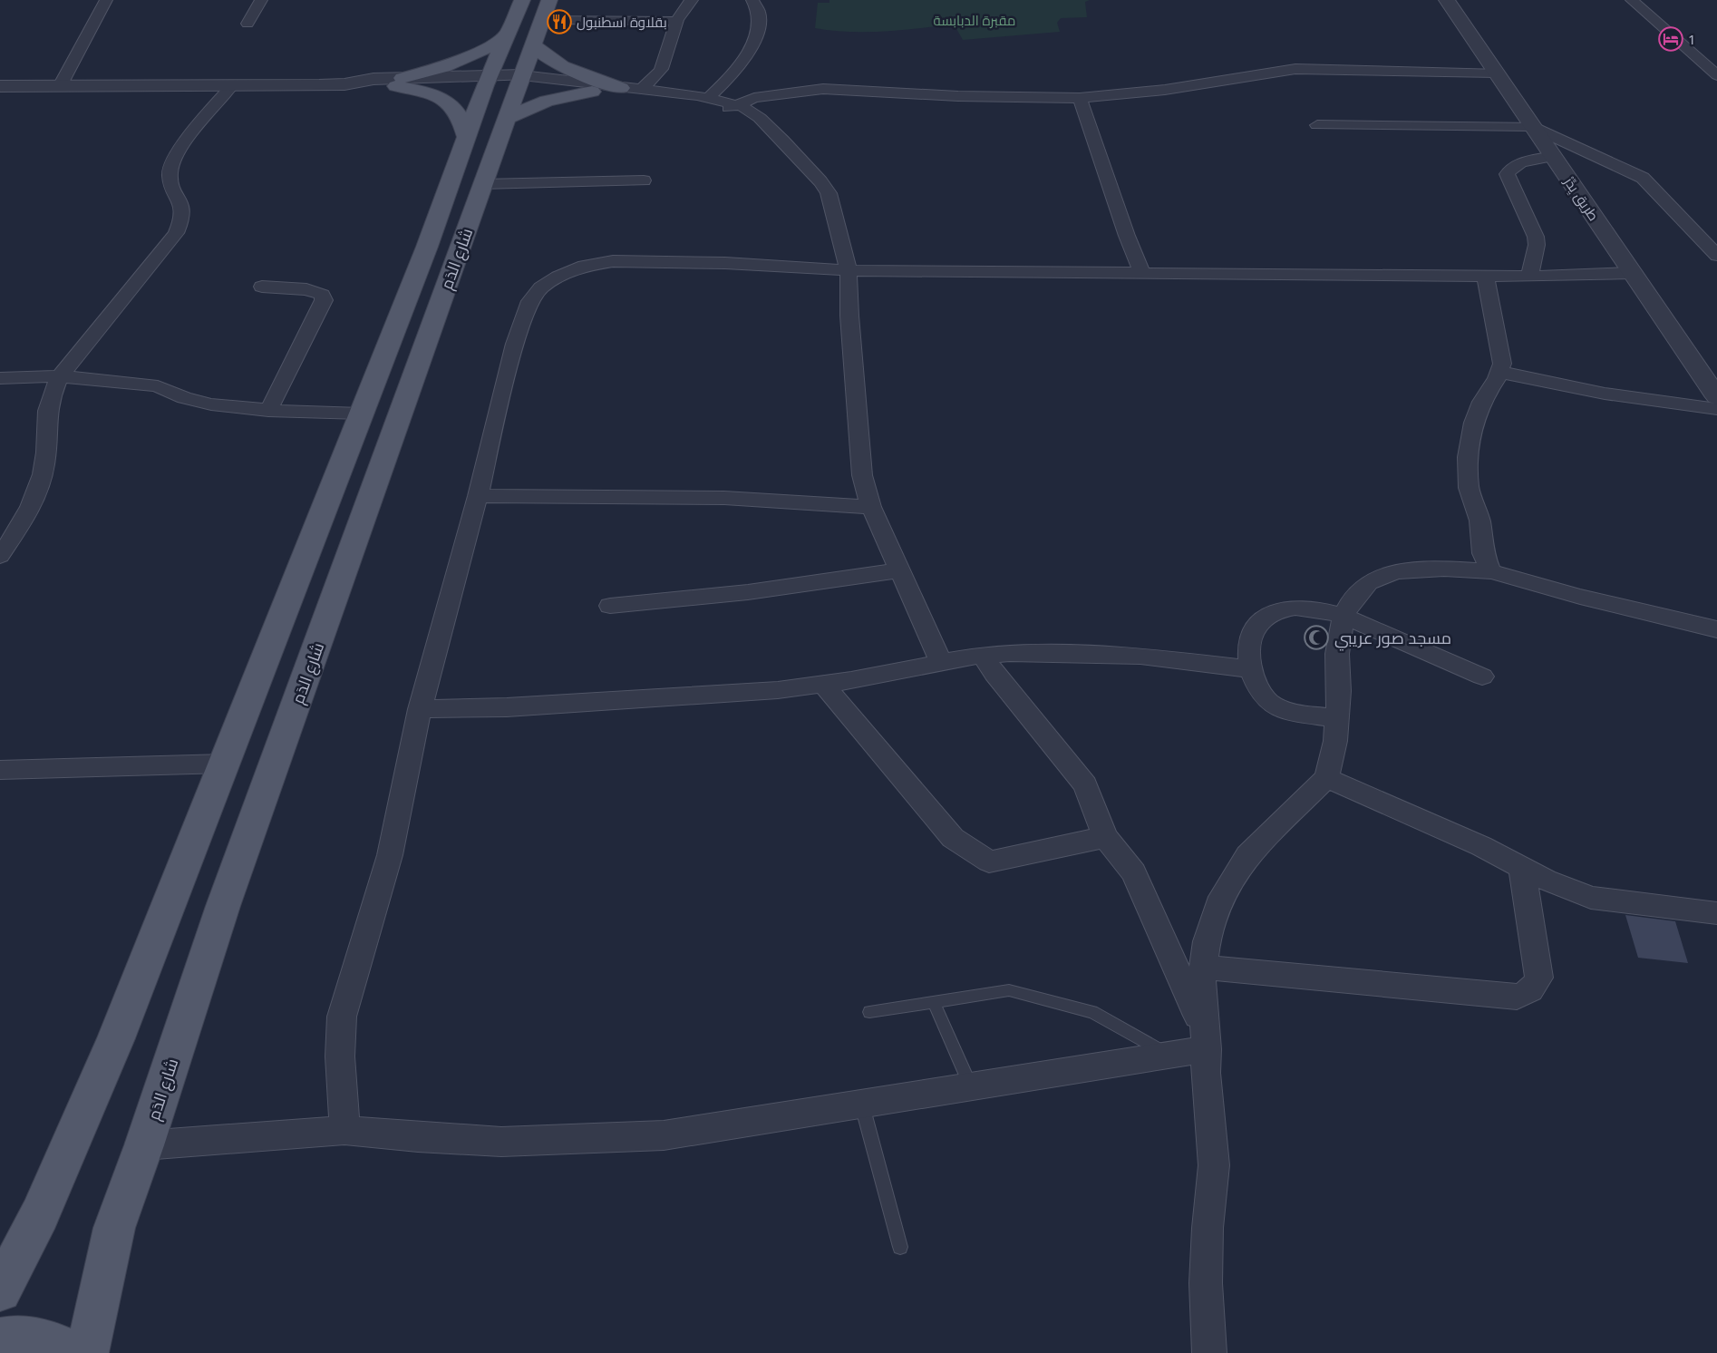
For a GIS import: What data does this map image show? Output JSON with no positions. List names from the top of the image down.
{
  "streets": {
    "main road": ["شارع الدَم"],
    "street": ["طريق يِدِّرْ"]
  },
  "parks": ["مقبرة الدبابسة"],
  "places": {
    "restaurant": ["بقلاوة اسطنبول"],
    "hotel": ["1"],
    "mosque": ["مسجد صور عريبي"]
  }
}
